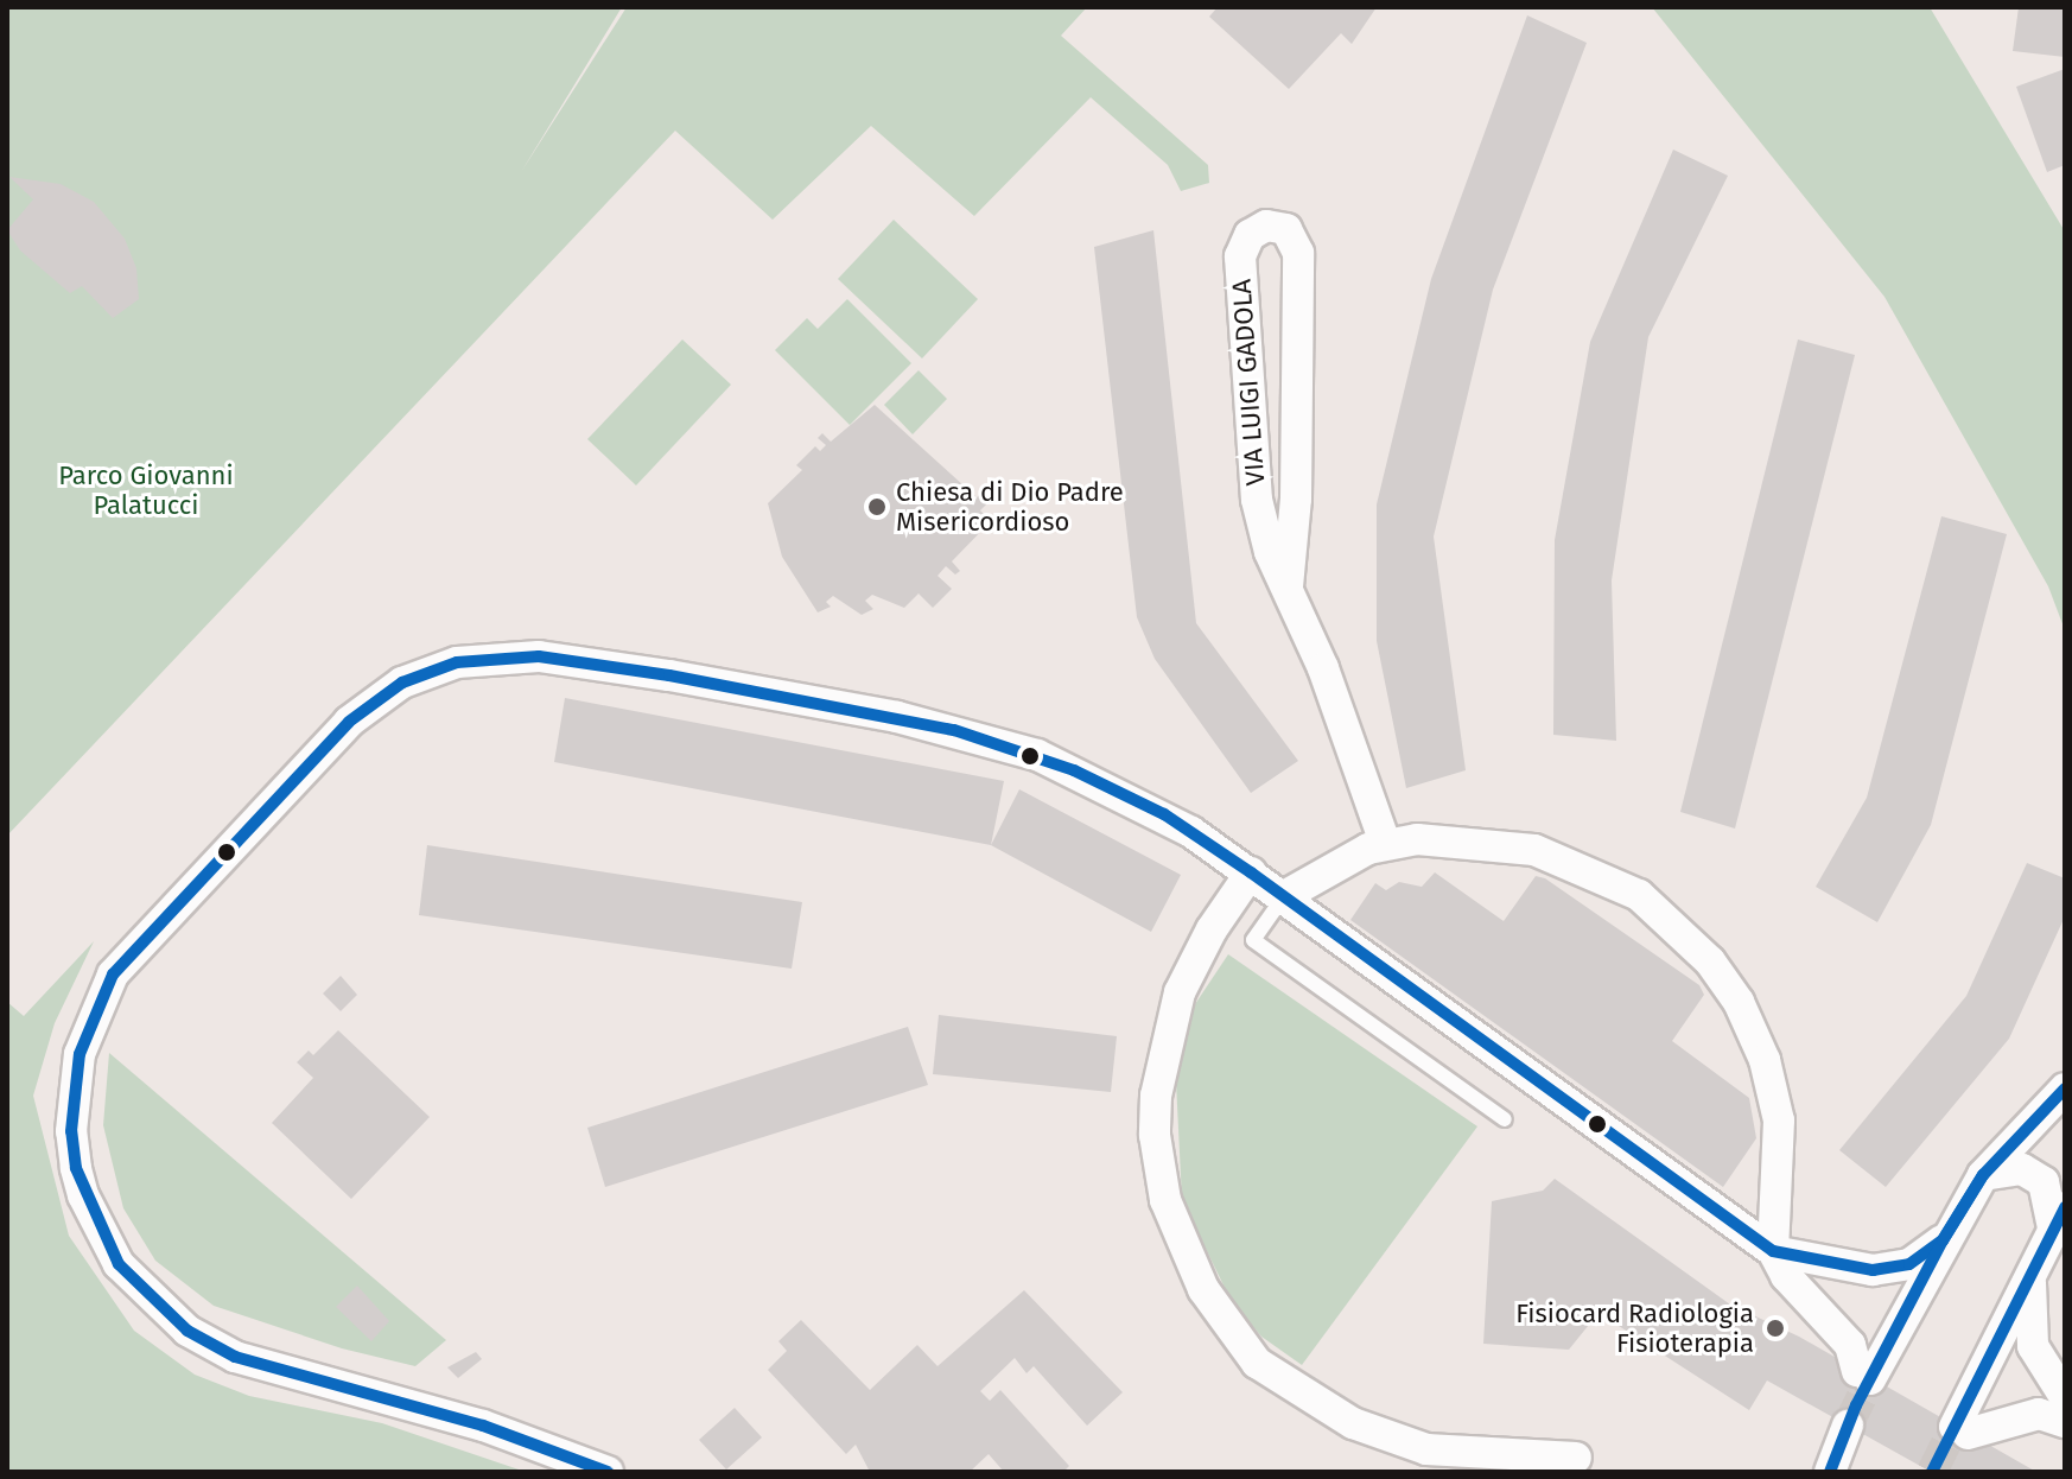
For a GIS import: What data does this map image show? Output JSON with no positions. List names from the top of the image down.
{
  "streets": {
    "street": ["VIA LUIGI GADOLA"]
  },
  "parks": ["Parco Giovanni Palatucci"],
  "places": ["Chiesa di Dio Padre Misericordioso", "Fisiocard Radiologia Fisioterapia"]
}
